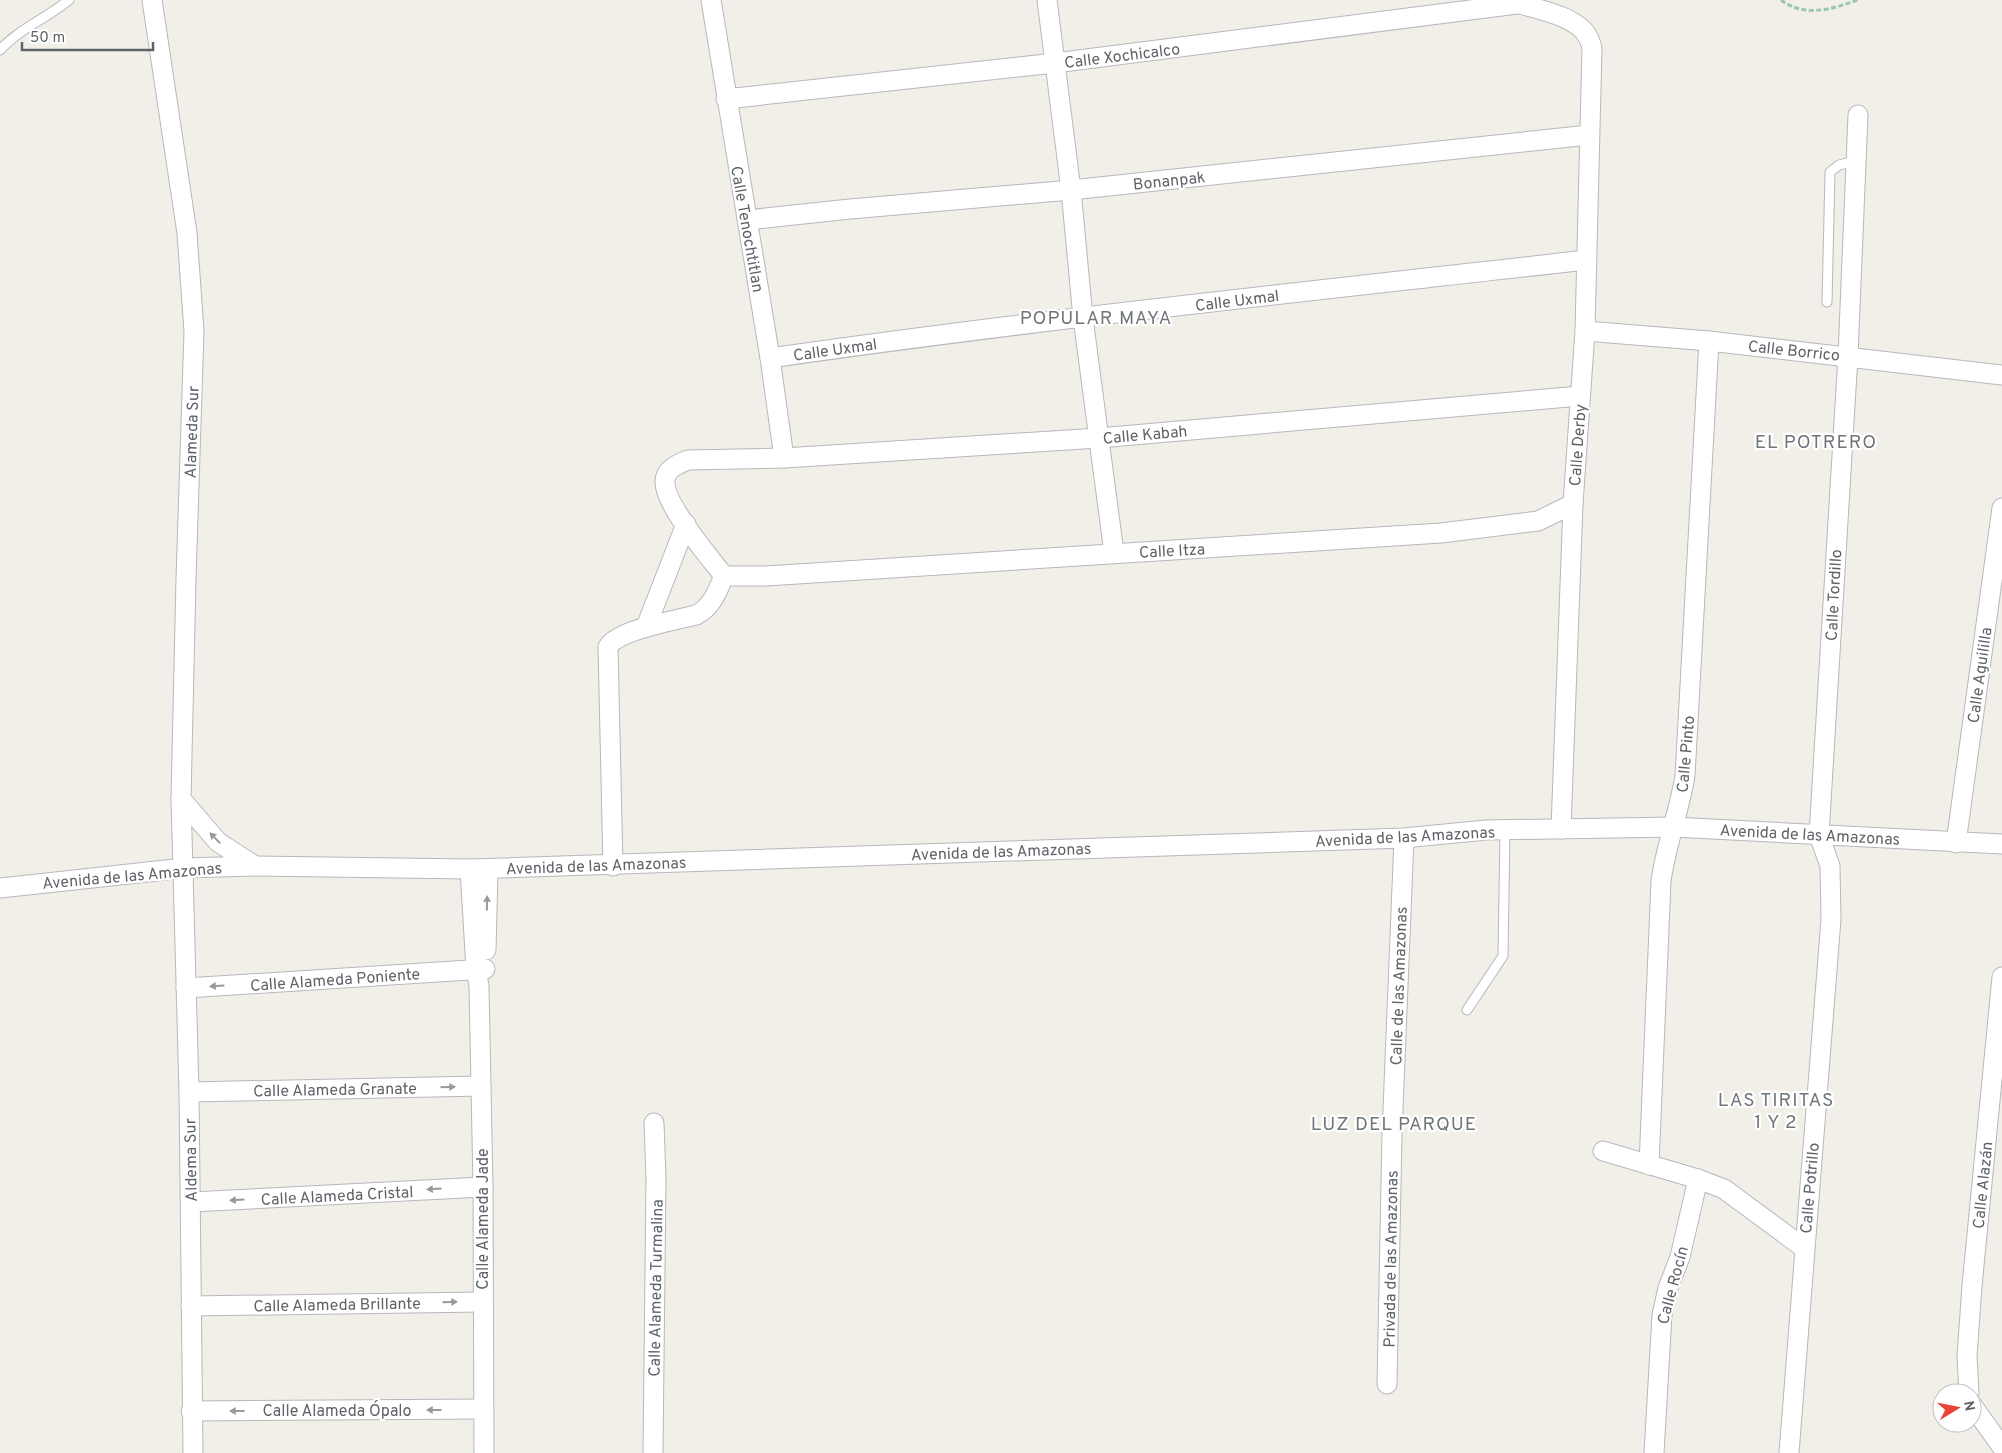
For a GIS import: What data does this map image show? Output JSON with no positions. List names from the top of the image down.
{
  "streets": {
    "street": [
      "Calle Xochicalco",
      "Bonanpak",
      "Calle Tenochtitlan",
      "Calle Uxmal",
      "Calle Borrico",
      "Alameda Sur",
      "Calle Kabah",
      "Calle Derby",
      "Calle Itza",
      "Calle Tordillo",
      "Calle Aguililla",
      "Calle Pinto",
      "Avenida de las Amazonas",
      "Calle Alameda Poniente",
      "Calle de las Amazonas",
      "Calle Alameda Granate",
      "Aldema Sur",
      "Calle Alazán",
      "Calle Potrillo",
      "Calle Alameda Cristal",
      "Calle Alameda Jade",
      "Privada de las Amazonas",
      "Calle Rocín",
      "Calle Alameda Turmalina",
      "Calle Alameda Brillante",
      "Calle Alameda Ópalo"
    ]
  },
  "crossings": [
    ["Calle Xochicalco", "Calle Tenochtitlan"],
    ["Calle Xochicalco", "Calle Derby"],
    ["Bonanpak", "Calle Tenochtitlan"],
    ["Bonanpak", "Calle Derby"],
    ["Calle Tenochtitlan", "Calle Uxmal"],
    ["Calle Tenochtitlan", "Calle Kabah"],
    ["Calle Uxmal", "Calle Derby"],
    ["Calle Borrico", "Calle Derby"],
    ["Calle Borrico", "Calle Tordillo"],
    ["Calle Borrico", "Calle Pinto"],
    ["Alameda Sur", "Avenida de las Amazonas"],
    ["Alameda Sur", "Aldema Sur"],
    ["Calle Kabah", "Calle Derby"],
    ["Calle Derby", "Calle Itza"],
    ["Calle Derby", "Avenida de las Amazonas"],
    ["Calle Tordillo", "Avenida de las Amazonas"],
    ["Calle Tordillo", "Calle Potrillo"],
    ["Calle Aguililla", "Avenida de las Amazonas"],
    ["Calle Pinto", "Avenida de las Amazonas"],
    ["Avenida de las Amazonas", "Calle de las Amazonas"],
    ["Avenida de las Amazonas", "Aldema Sur"],
    ["Avenida de las Amazonas", "Calle Potrillo"],
    ["Avenida de las Amazonas", "Calle Alameda Jade"],
    ["Calle Alameda Poniente", "Aldema Sur"],
    ["Calle Alameda Poniente", "Calle Alameda Jade"],
    ["Calle de las Amazonas", "Privada de las Amazonas"],
    ["Calle Alameda Granate", "Aldema Sur"],
    ["Calle Alameda Granate", "Calle Alameda Jade"],
    ["Aldema Sur", "Calle Alameda Cristal"],
    ["Aldema Sur", "Calle Alameda Brillante"],
    ["Aldema Sur", "Calle Alameda Ópalo"],
    ["Calle Alameda Cristal", "Calle Alameda Jade"],
    ["Calle Alameda Jade", "Calle Alameda Brillante"],
    ["Calle Alameda Jade", "Calle Alameda Ópalo"]
  ],
  "one_way": [
    "Calle Alameda Poniente",
    "Calle Alameda Granate",
    "Calle Alameda Cristal",
    "Calle Alameda Brillante",
    "Calle Alameda Ópalo"
  ],
  "districts": [
    "POPULAR MAYA",
    "EL POTRERO",
    "LAS TIRITAS 1 Y 2",
    "LUZ DEL PARQUE"
  ],
  "scale_bar": "50 m",
  "north": "right"
}
